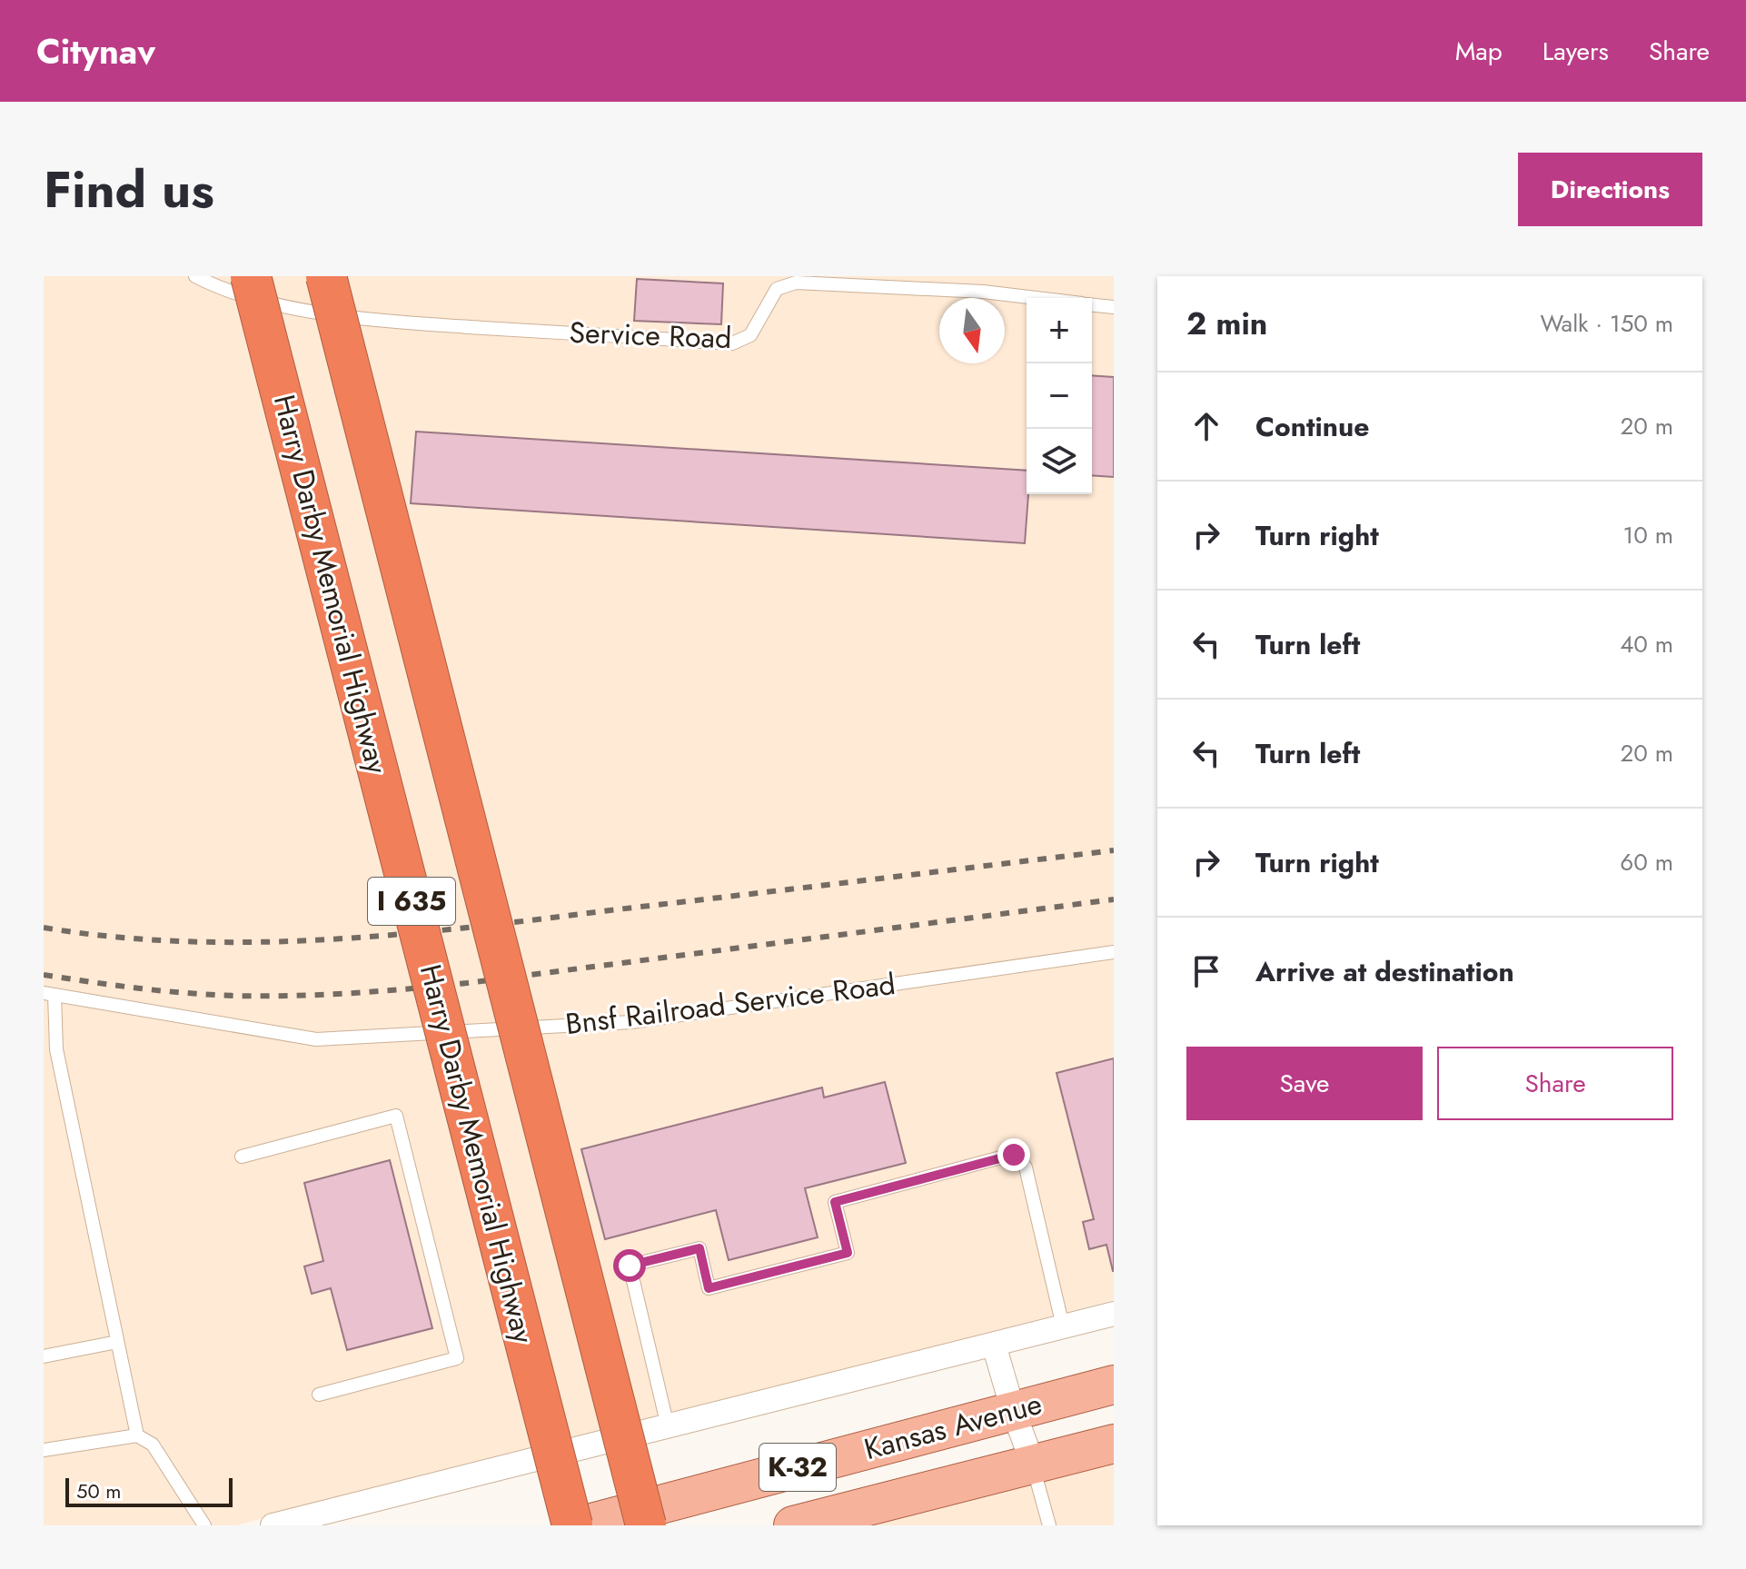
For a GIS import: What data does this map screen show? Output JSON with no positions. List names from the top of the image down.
{
  "streets": {
    "highway": ["Harry Darby Memorial Highway", "I 635"],
    "main road": ["Kansas Avenue", "K-32"],
    "lane": ["Service Road", "Bnsf Railroad Service Road"]
  },
  "scale_bar": "50 m",
  "north": "bottom",
  "page": {
    "header": "Citynav",
    "nav": ["Map", "Layers", "Share"],
    "title": "Find us",
    "buttons": [
      "Directions",
      ["Save", "Share"]
    ],
    "heading": ["2 min", "Walk · 150 m"],
    "map_buttons": ["+", "−"],
    "list": [
      ["Continue", "20 m"],
      ["Turn right", "10 m"],
      ["Turn left", "40 m"],
      ["Turn left", "20 m"],
      ["Turn right", "60 m"],
      "Arrive at destination"
    ],
    "scale": "50 m"
  }
}
